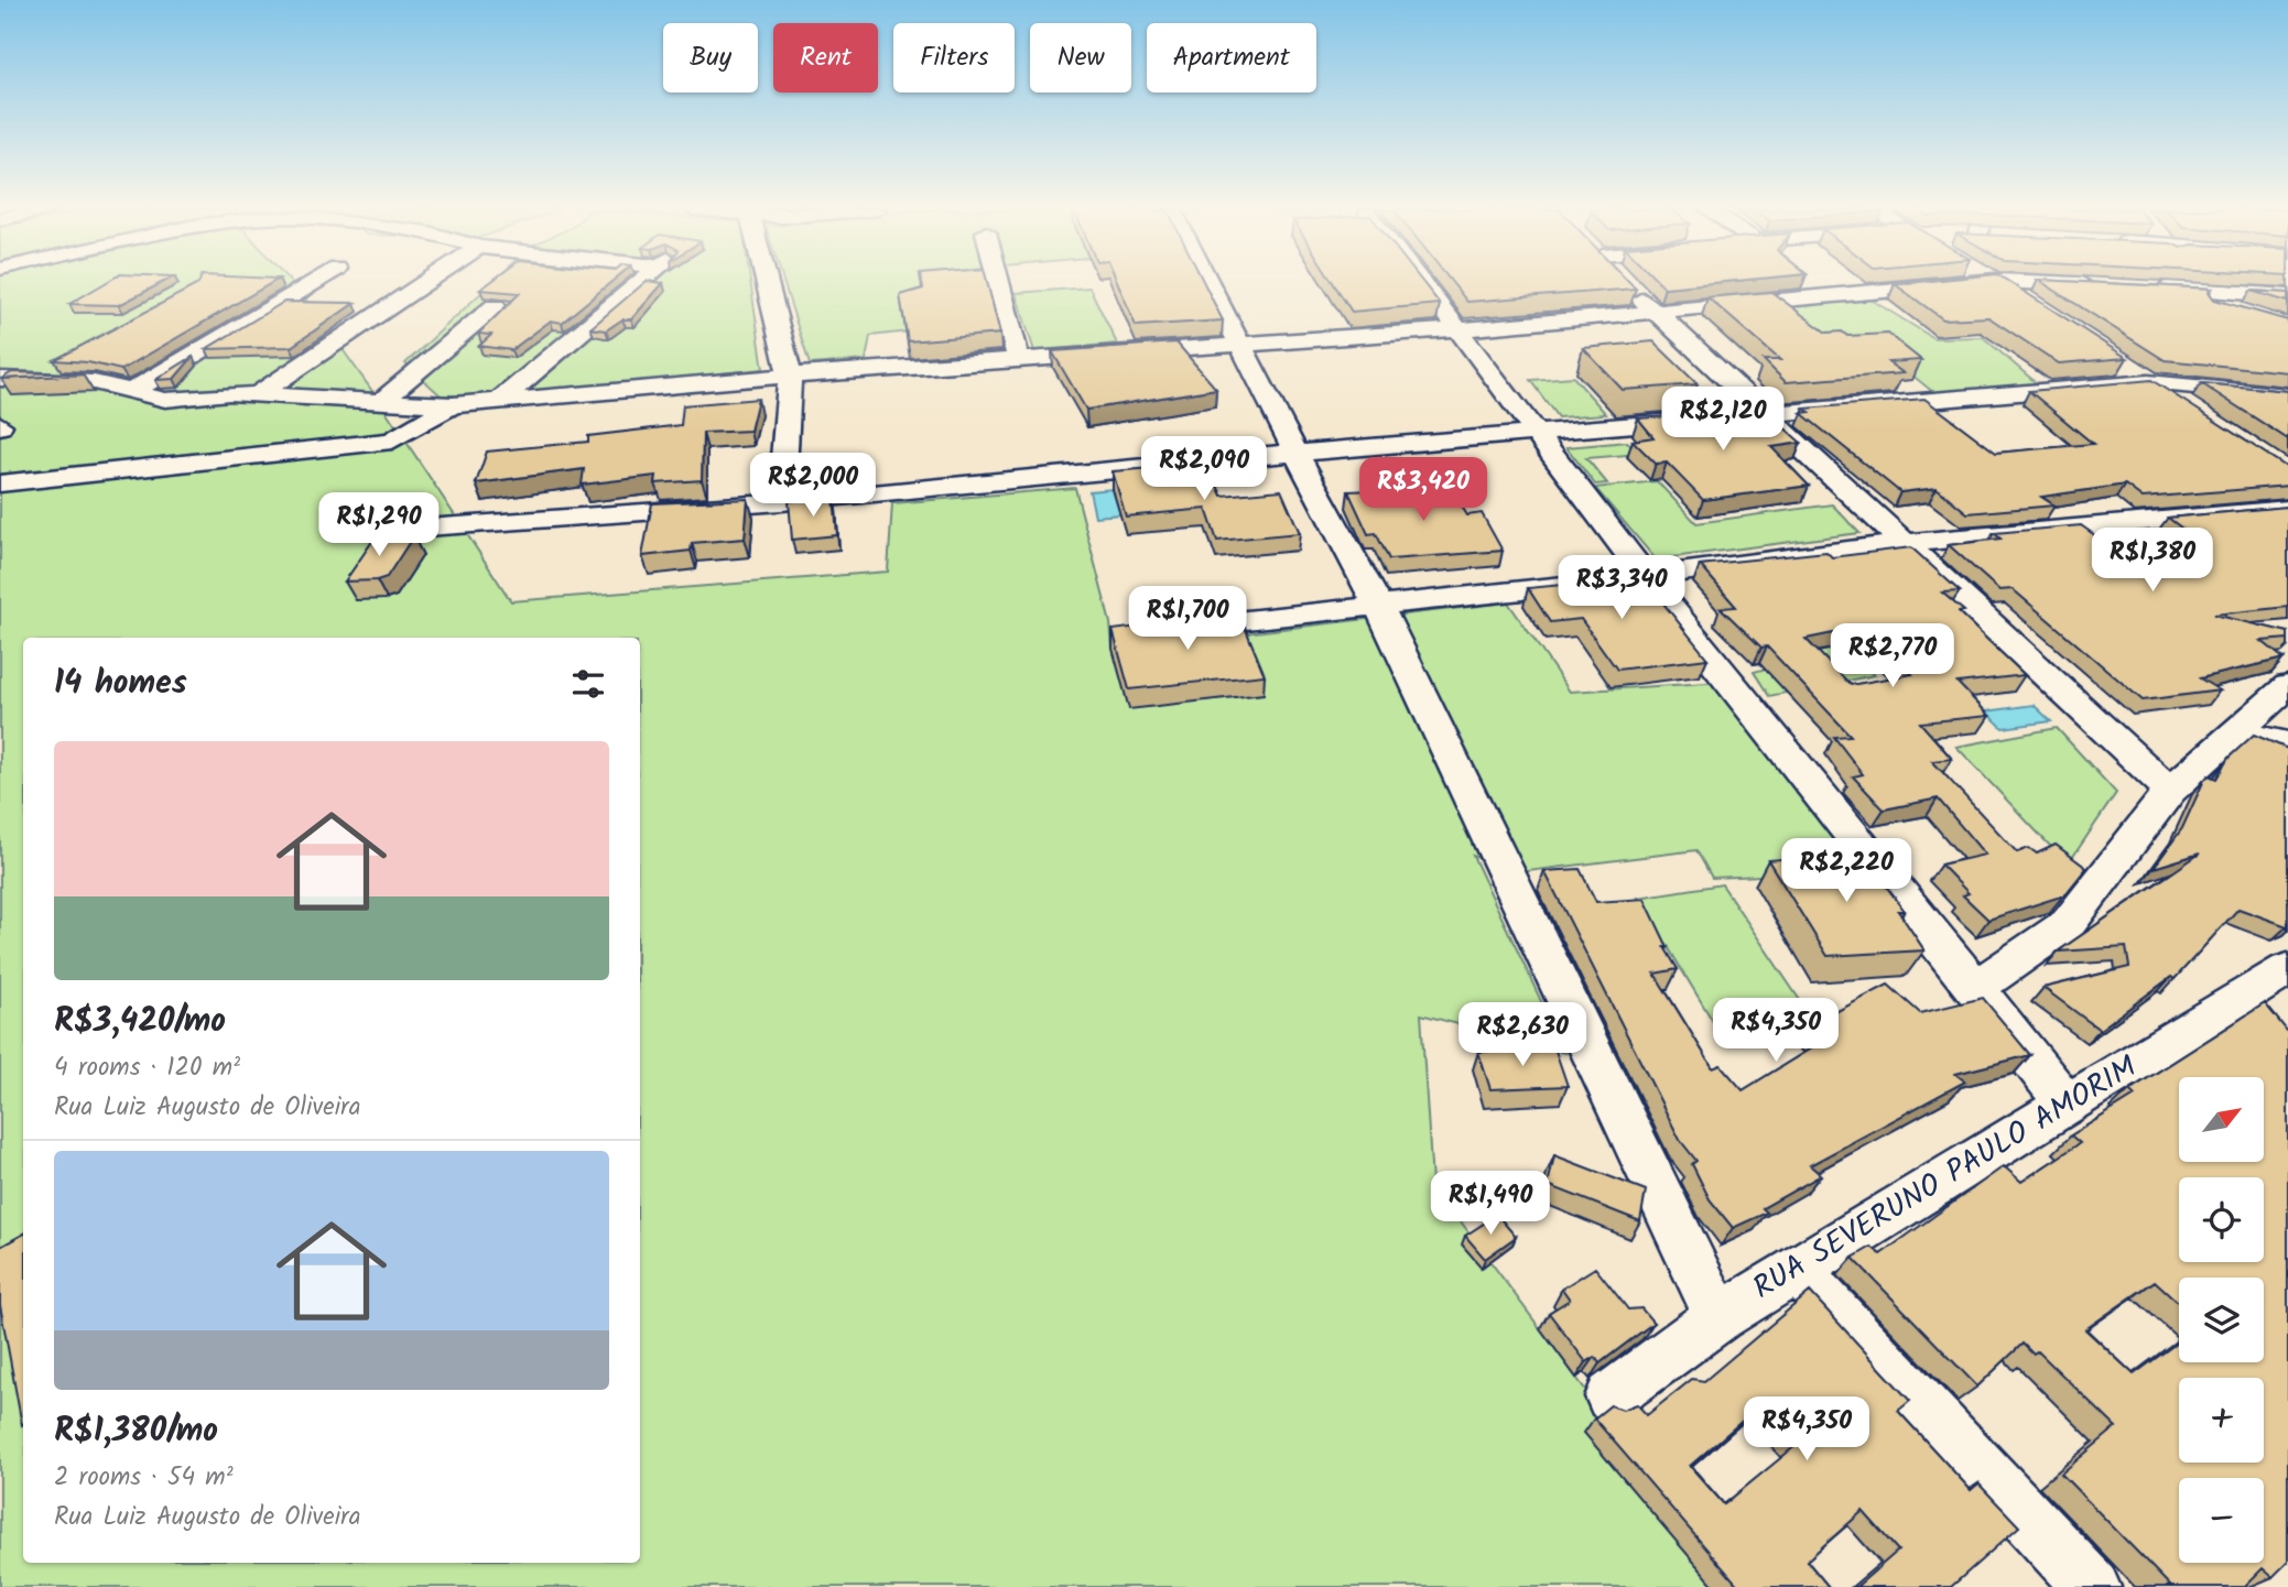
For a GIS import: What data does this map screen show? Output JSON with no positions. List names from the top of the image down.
{
  "streets": {
    "street": ["RUA SEVERUNO PAULO AMORIM"]
  },
  "north": "top right",
  "page": {
    "chip": [
      "Buy",
      "Rent",
      "Filters",
      "New",
      "Apartment"
    ],
    "price": [
      "R$2,120",
      "R$2,090",
      "R$2,000",
      "R$3,420",
      "R$1,290",
      "R$1,380",
      "R$3,340",
      "R$1,700",
      "R$2,770",
      "R$2,220",
      "R$4,350",
      "R$2,630",
      "R$1,490",
      "R$4,350"
    ],
    "heading": "14 homes",
    "list": [
      {
        "name": "R$3,420/mo",
        "note": "4 rooms · 120 m² · Rua Luiz Augusto de Oliveira"
      },
      {
        "name": "R$1,380/mo",
        "note": "2 rooms · 54 m² · Rua Luiz Augusto de Oliveira"
      }
    ],
    "map_buttons": ["+", "−"]
  }
}
